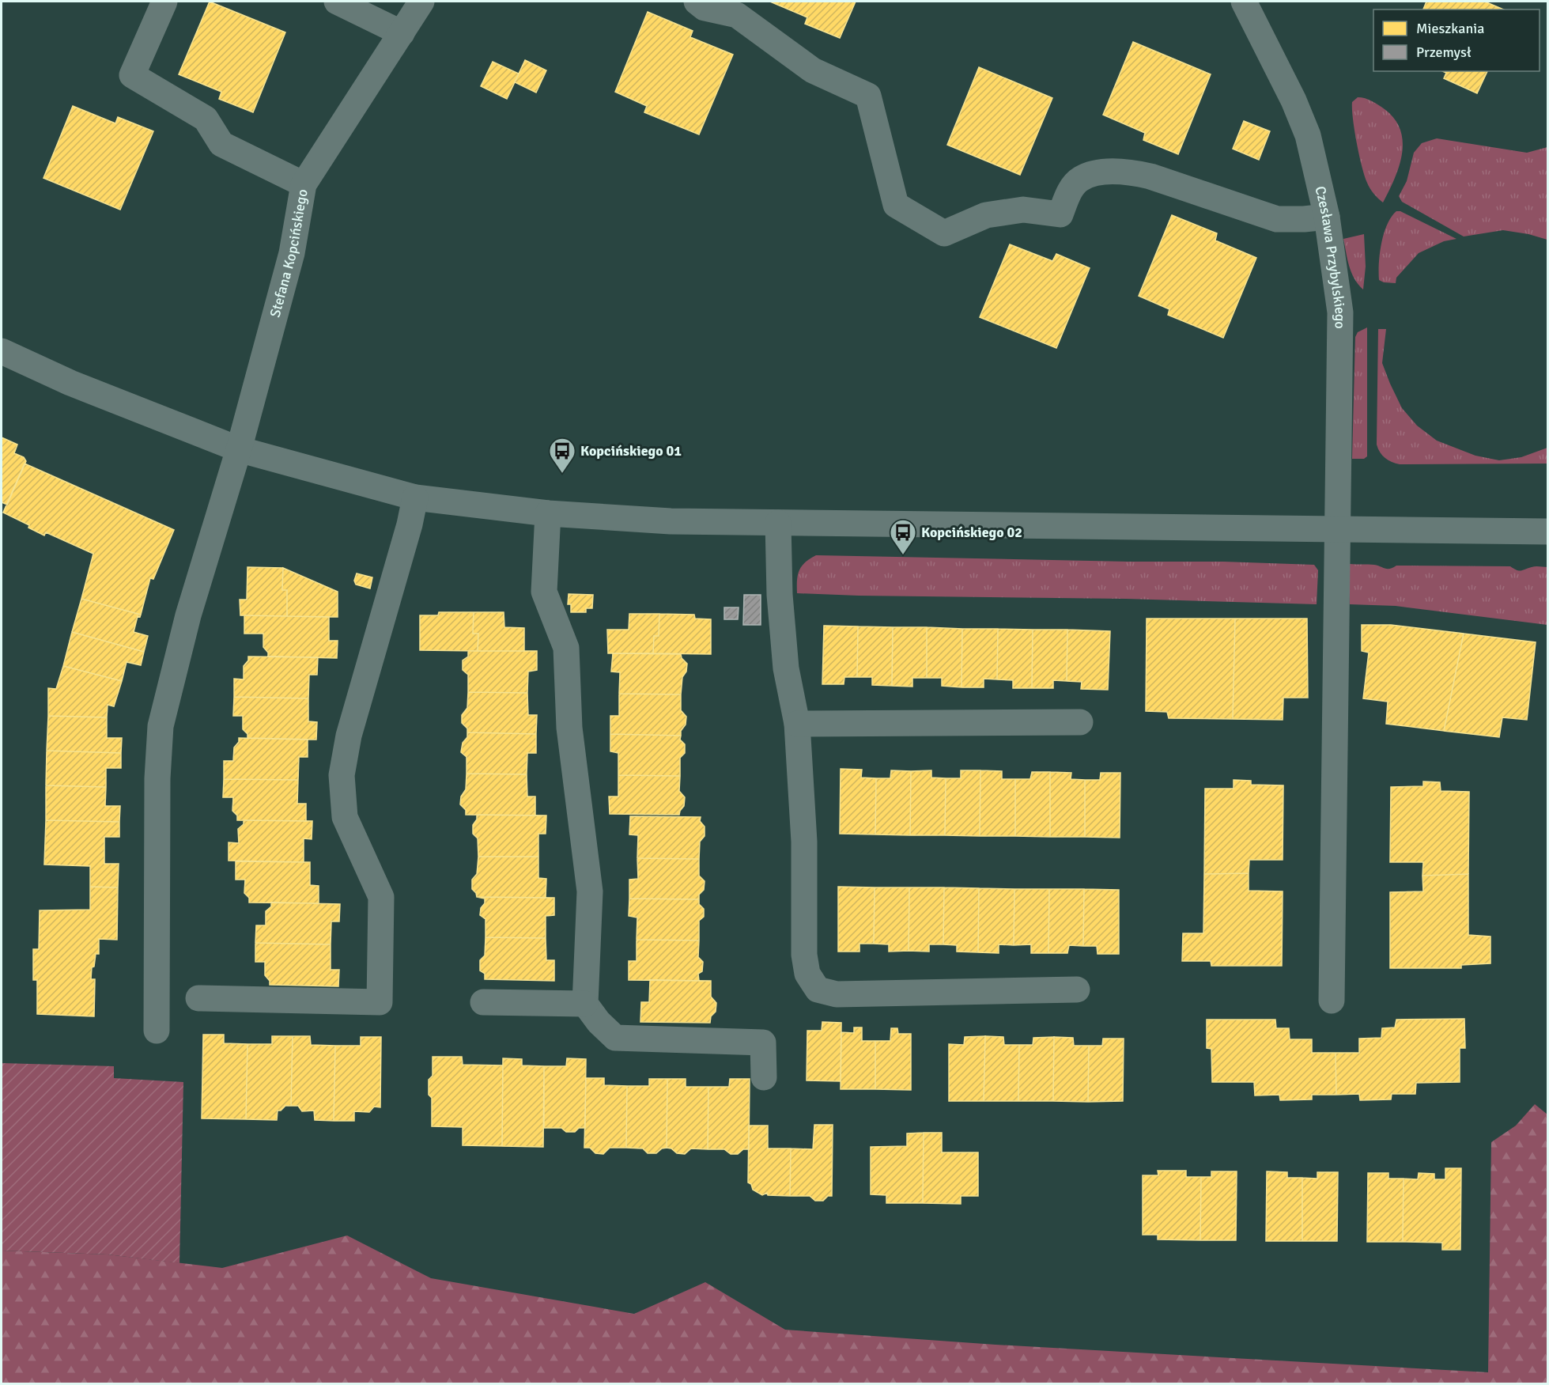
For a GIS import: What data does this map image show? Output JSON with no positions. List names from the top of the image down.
{
  "streets": {
    "street": ["Stefana Kopcińskiego", "Czesława Przybylskiego"]
  },
  "places": {
    "bus stop": ["Kopcińskiego 01", "Kopcińskiego 02"]
  },
  "legend": ["Mieszkania", "Przemysł"]
}
